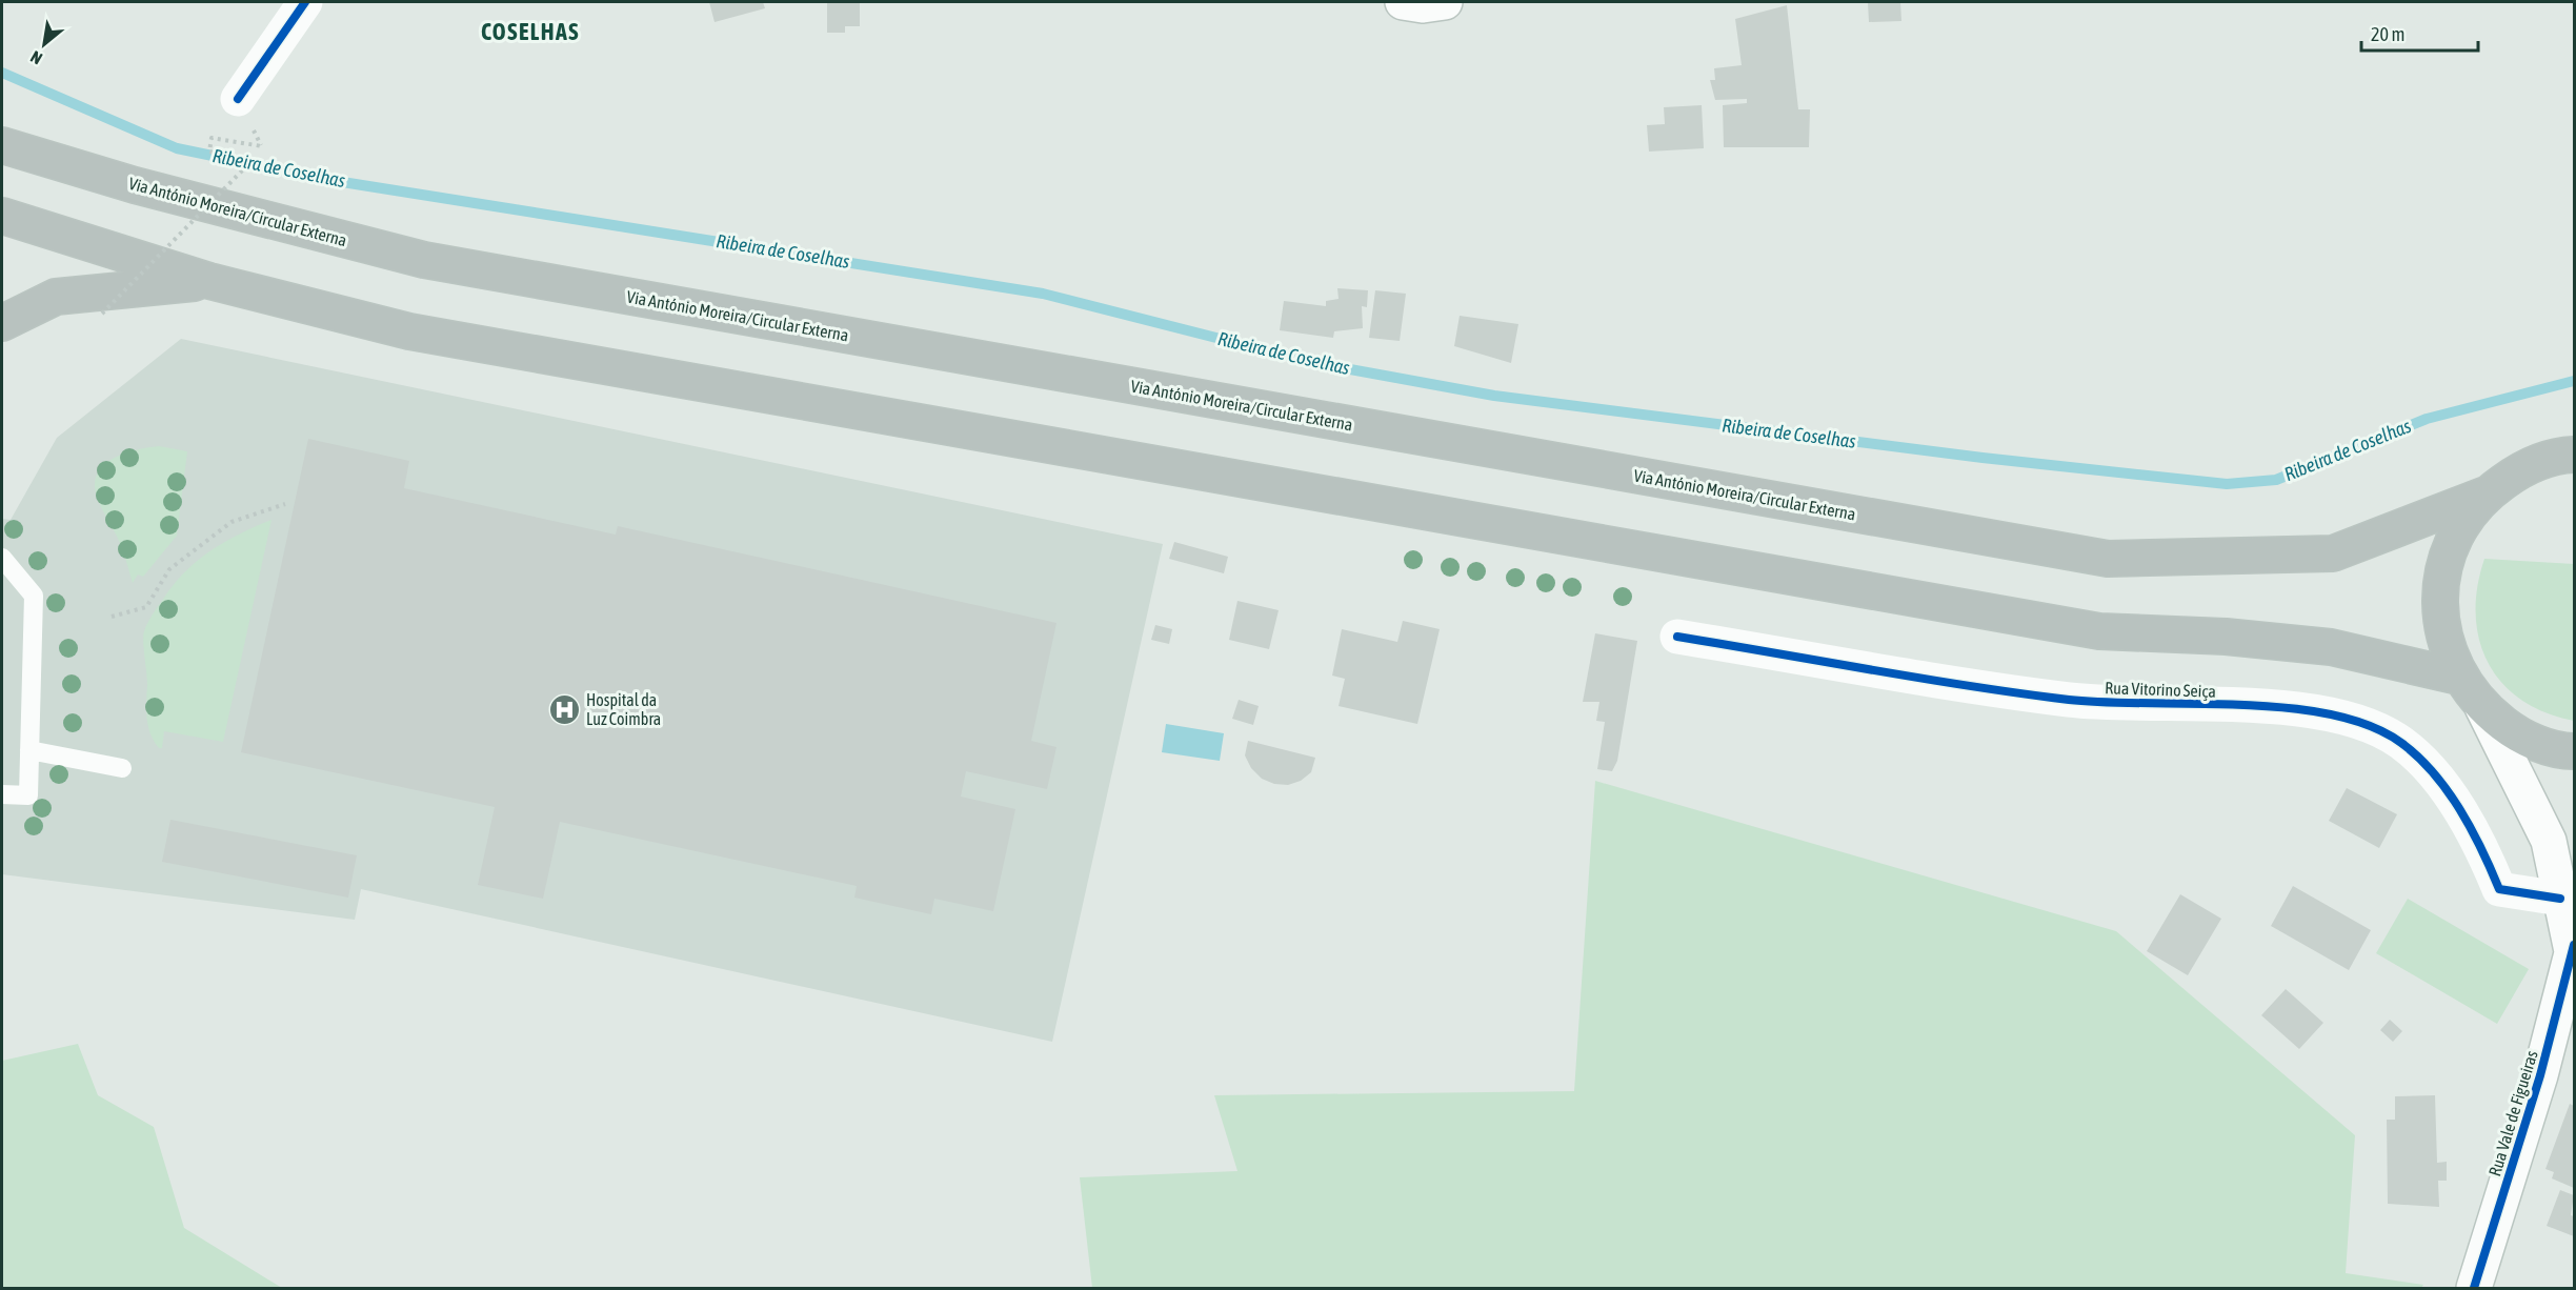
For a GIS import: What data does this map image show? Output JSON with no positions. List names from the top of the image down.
{
  "streets": {
    "highway": ["Via António Moreira/Circular Externa"],
    "street": ["Rua Vitorino Seiça", "Rua Vale de Figueiras"]
  },
  "crossings": [
    ["Via António Moreira/Circular Externa", "Rua Vale de Figueiras"],
    ["Rua Vitorino Seiça", "Rua Vale de Figueiras"]
  ],
  "districts": ["COSELHAS"],
  "water": ["Ribeira de Coselhas"],
  "places": {
    "hospital": ["Hospital da Luz Coimbra"]
  },
  "scale_bar": "20 m",
  "north": "bottom left"
}
